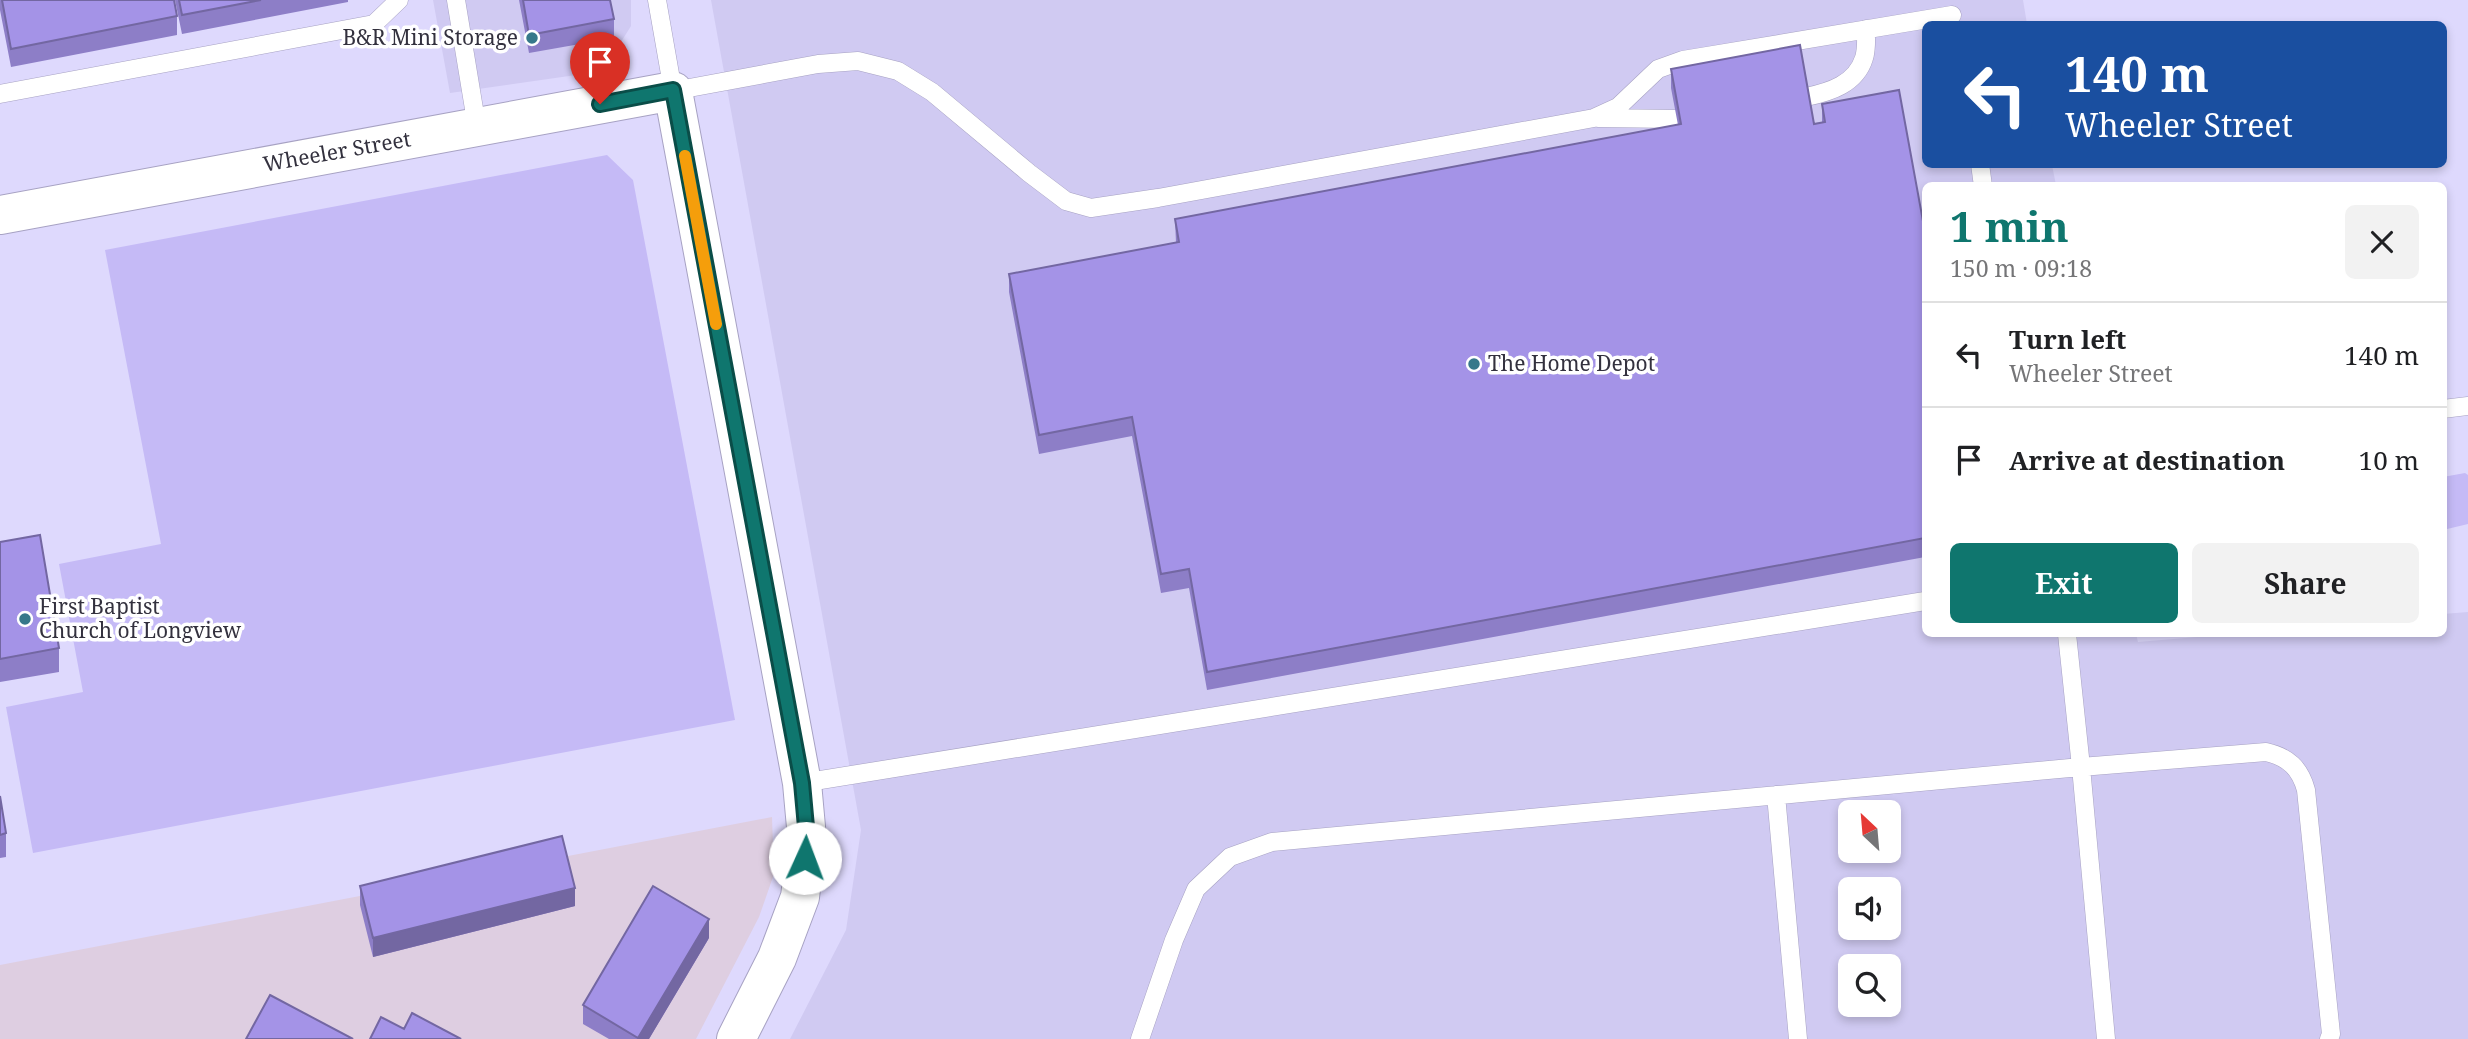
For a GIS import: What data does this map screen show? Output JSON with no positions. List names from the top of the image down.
{
  "streets": {
    "street": ["Wheeler Street"]
  },
  "places": ["B&R Mini Storage", "The Home Depot", "First Baptist Church of Longview"],
  "north": "top left",
  "page": {
    "turn": ["140 m", "Wheeler Street"],
    "heading": ["1 min", "150 m · 09:18"],
    "list": [
      {
        "name": "Turn left",
        "note": "Wheeler Street",
        "value": "140 m"
      },
      {
        "name": "Arrive at destination",
        "value": "10 m"
      }
    ],
    "buttons": ["Exit", "Share"]
  }
}
